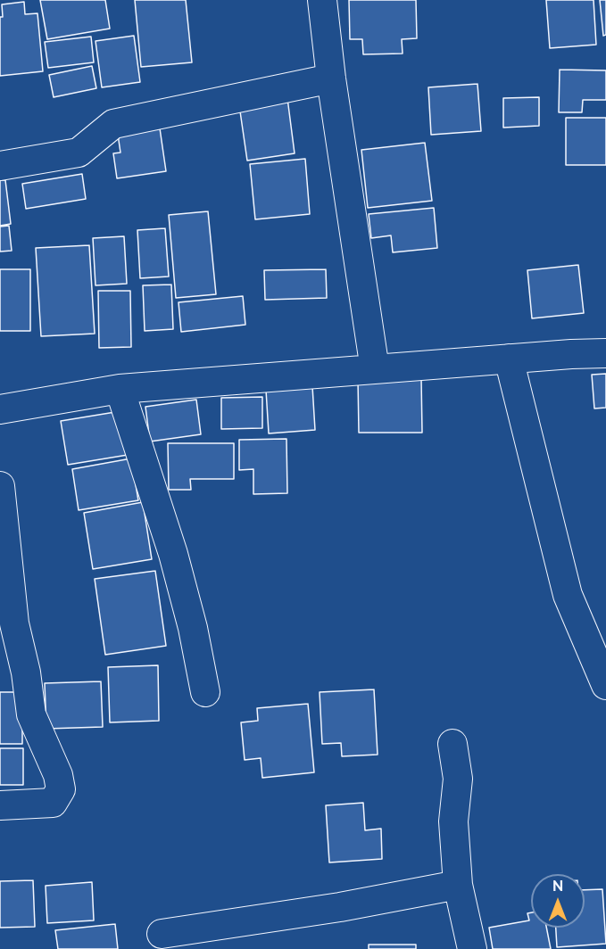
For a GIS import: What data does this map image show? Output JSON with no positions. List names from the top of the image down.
{
  "north": "top"
}
